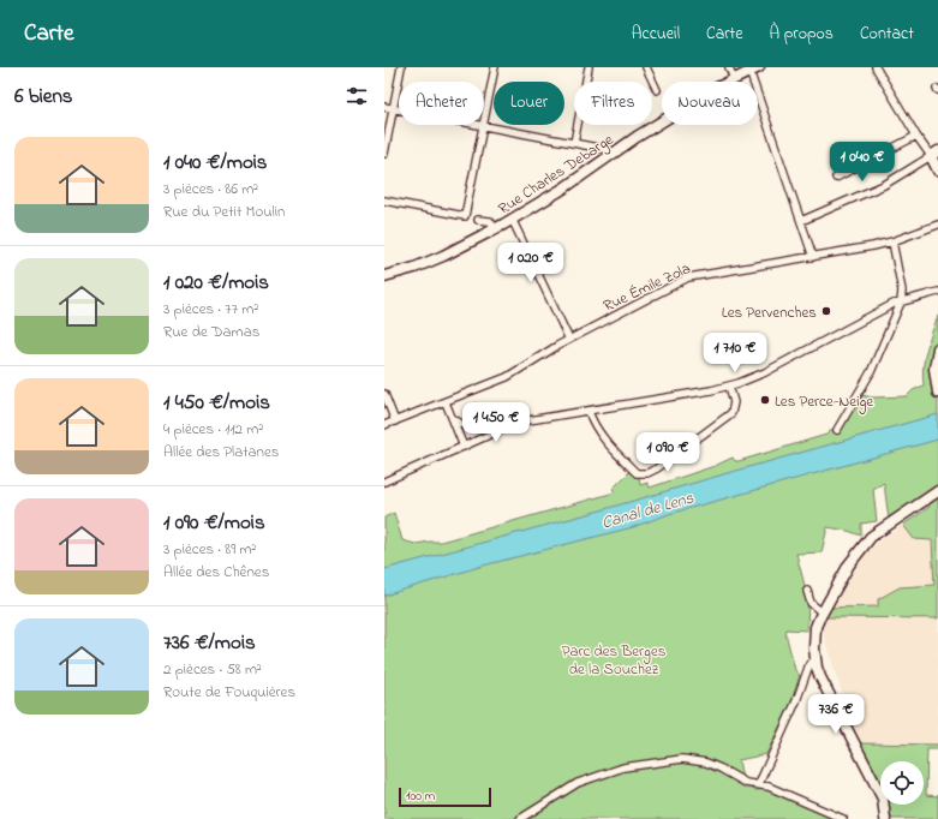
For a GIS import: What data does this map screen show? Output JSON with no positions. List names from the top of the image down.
{
  "streets": {
    "street": ["Rue Charles Debarge", "Rue Émile Zola"]
  },
  "water": ["Canal de Lens"],
  "parks": ["Parc des Berges de la Souchez"],
  "places": ["Les Pervenches", "Les Perce-Neige"],
  "scale_bar": "100 m",
  "page": {
    "header": "Carte",
    "nav": [
      "Accueil",
      "Carte",
      "À propos",
      "Contact"
    ],
    "heading": "6 biens",
    "chip": [
      "Acheter",
      "Louer",
      "Filtres",
      "Nouveau"
    ],
    "list": [
      {
        "name": "1 040 €/mois",
        "note": "3 pièces · 86 m² · Rue du Petit Moulin"
      },
      {
        "name": "1 020 €/mois",
        "note": "3 pièces · 77 m² · Rue de Damas"
      },
      {
        "name": "1 450 €/mois",
        "note": "4 pièces · 112 m² · Allée des Platanes"
      },
      {
        "name": "1 090 €/mois",
        "note": "3 pièces · 89 m² · Allée des Chênes"
      },
      {
        "name": "736 €/mois",
        "note": "2 pièces · 58 m² · Route de Fouquières"
      }
    ],
    "price": [
      "1 040 €",
      "1 020 €",
      "1 710 €",
      "1 450 €",
      "1 090 €",
      "736 €"
    ],
    "scale": "100 m"
  }
}
